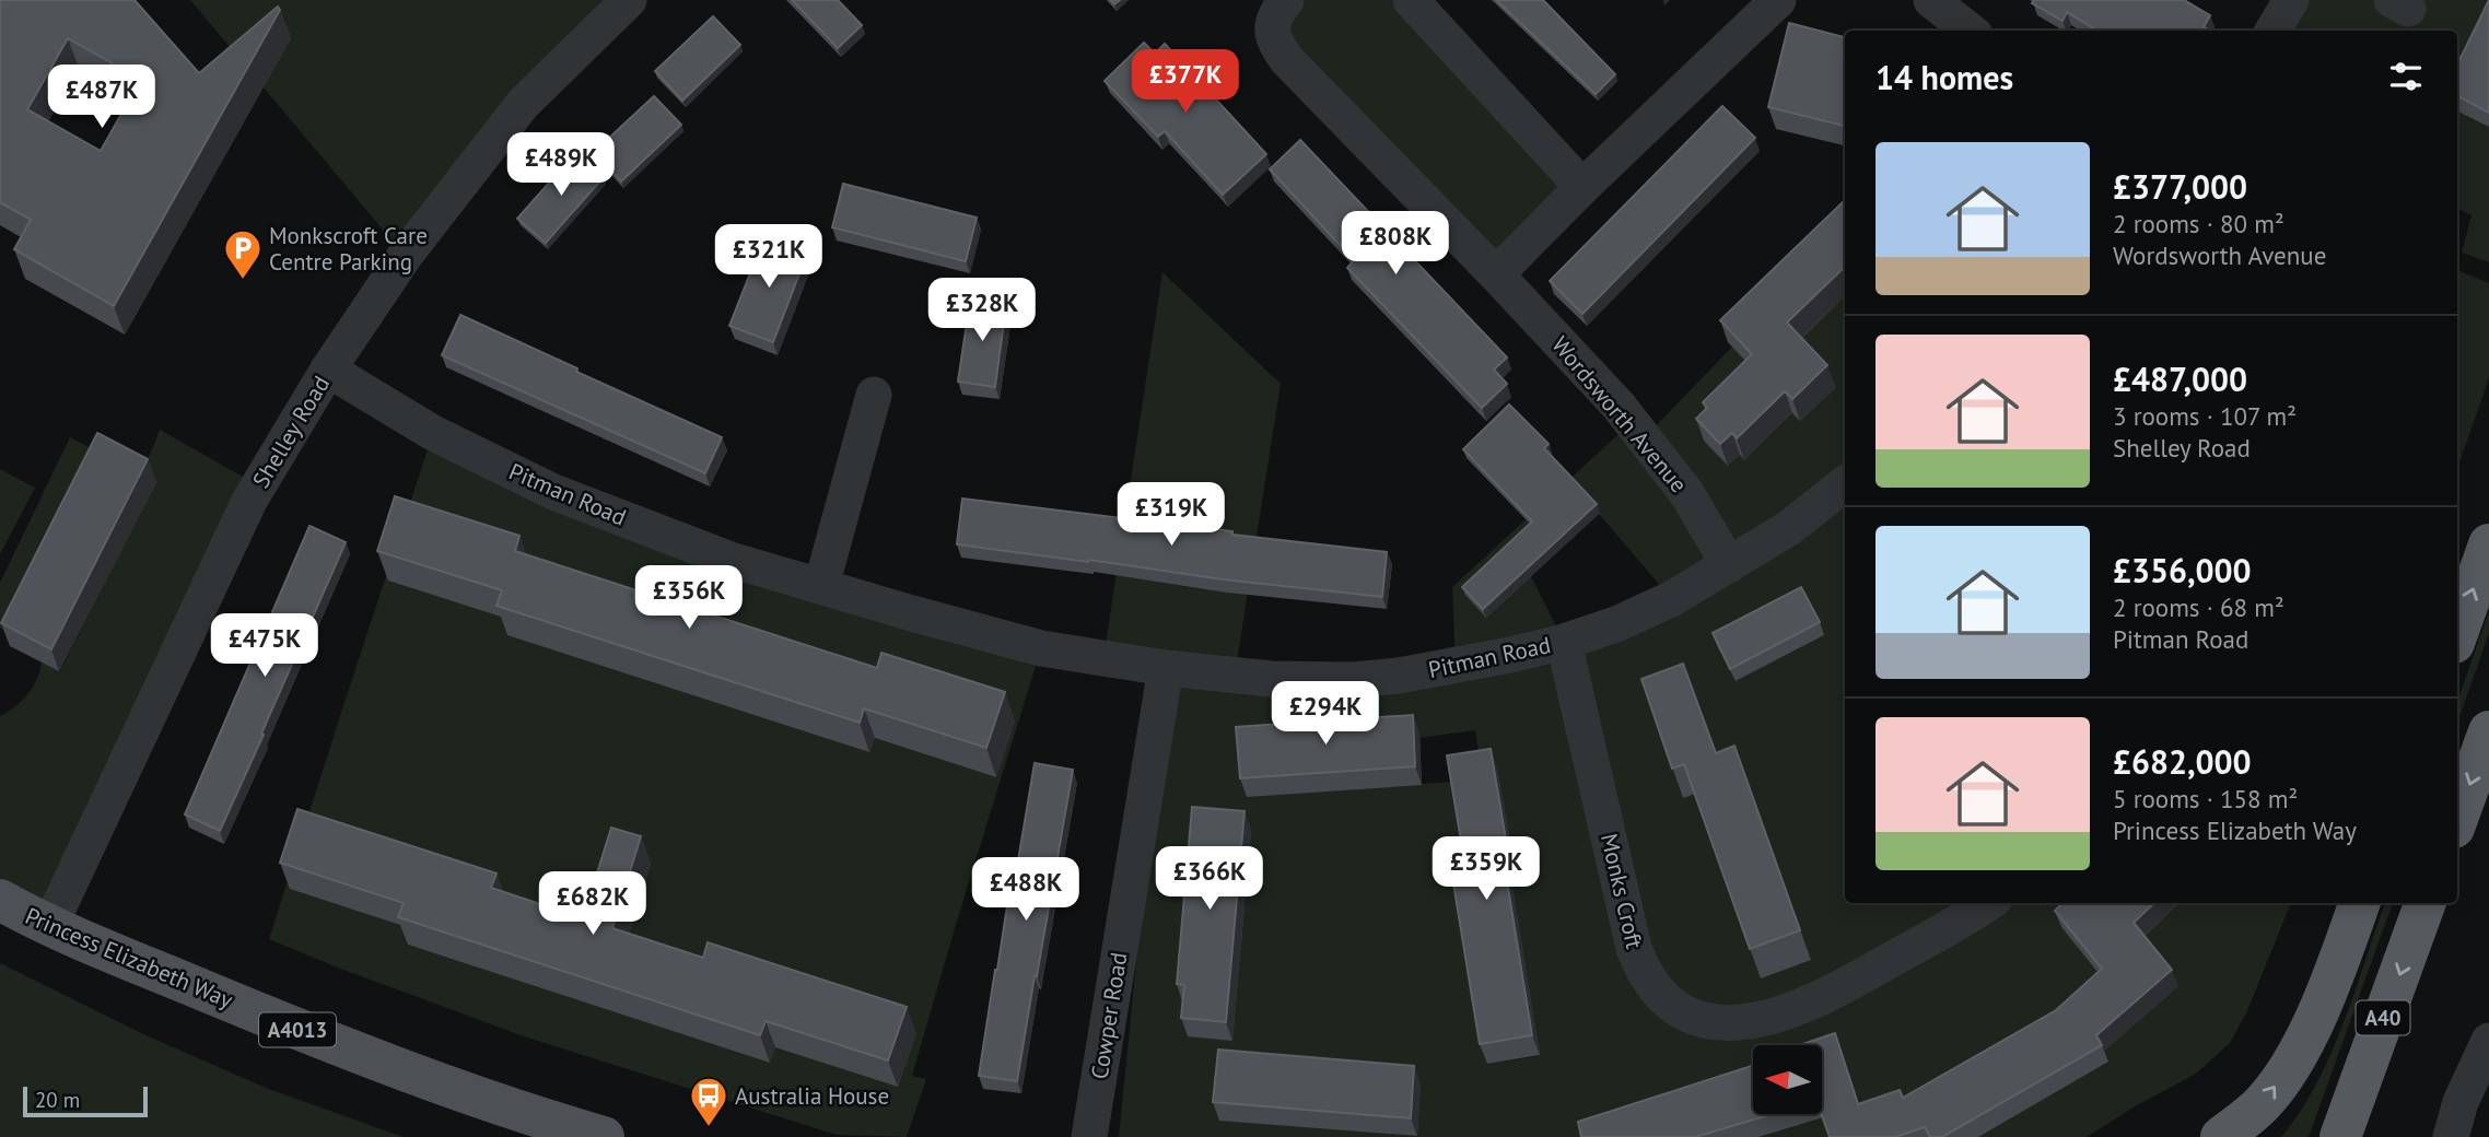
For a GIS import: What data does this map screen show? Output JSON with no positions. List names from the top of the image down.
{
  "streets": {
    "highway": ["A40"],
    "main road": ["Princess Elizabeth Way", "A4013"],
    "street": [
      "Wordsworth Avenue",
      "Shelley Road",
      "Pitman Road",
      "Monks Croft",
      "Cowper Road"
    ]
  },
  "crossings": [
    ["Wordsworth Avenue", "Pitman Road"],
    ["Shelley Road", "Pitman Road"],
    ["Shelley Road", "Princess Elizabeth Way"],
    ["Pitman Road", "Monks Croft"],
    ["Pitman Road", "Cowper Road"]
  ],
  "places": {
    "parking": ["Monkscroft Care Centre Parking"],
    "bus stop": ["Australia House"]
  },
  "scale_bar": "20 m",
  "north": "left",
  "page": {
    "heading": "14 homes",
    "price": [
      "£377K",
      "£487K",
      "£489K",
      "£808K",
      "£321K",
      "£328K",
      "£319K",
      "£356K",
      "£475K",
      "£294K",
      "£359K",
      "£366K",
      "£488K",
      "£682K"
    ],
    "list": [
      {
        "name": "£377,000",
        "note": "2 rooms · 80 m² · Wordsworth Avenue"
      },
      {
        "name": "£487,000",
        "note": "3 rooms · 107 m² · Shelley Road"
      },
      {
        "name": "£356,000",
        "note": "2 rooms · 68 m² · Pitman Road"
      },
      {
        "name": "£682,000",
        "note": "5 rooms · 158 m² · Princess Elizabeth Way"
      }
    ],
    "scale": "20 m"
  }
}
